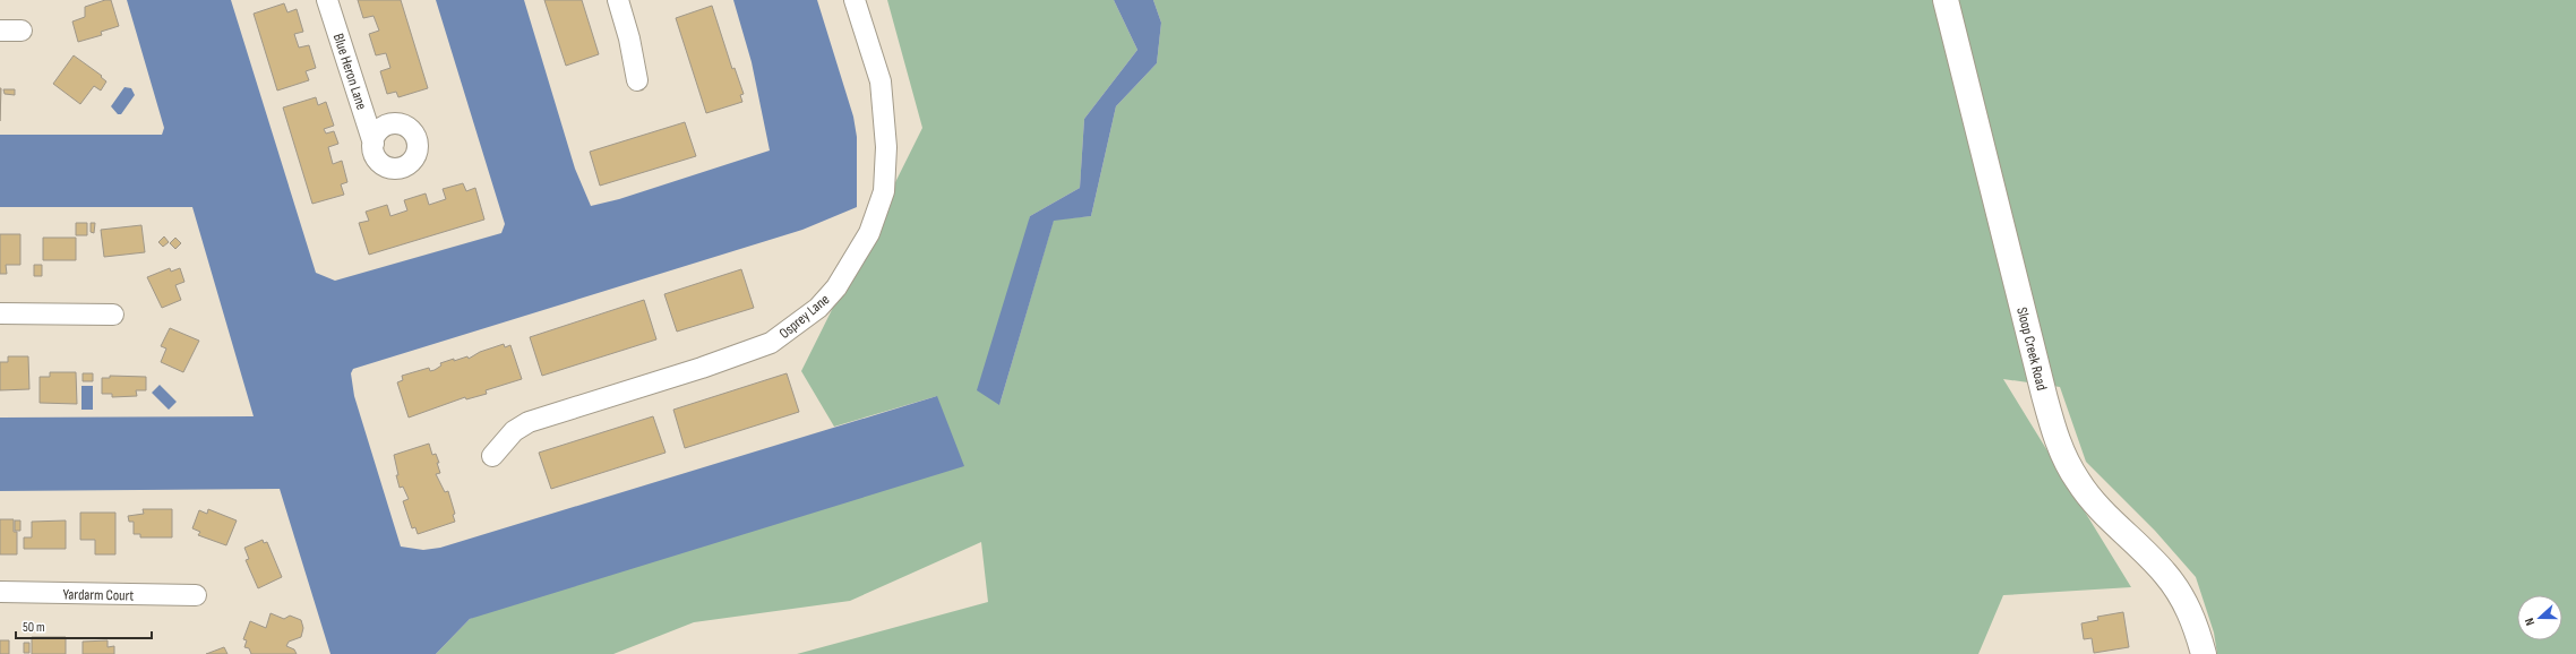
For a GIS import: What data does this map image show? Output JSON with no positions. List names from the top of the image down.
{
  "streets": {
    "street": [
      "Blue Heron Lane",
      "Osprey Lane",
      "Sloop Creek Road",
      "Yardarm Court"
    ]
  },
  "scale_bar": "50 m",
  "north": "left"
}
